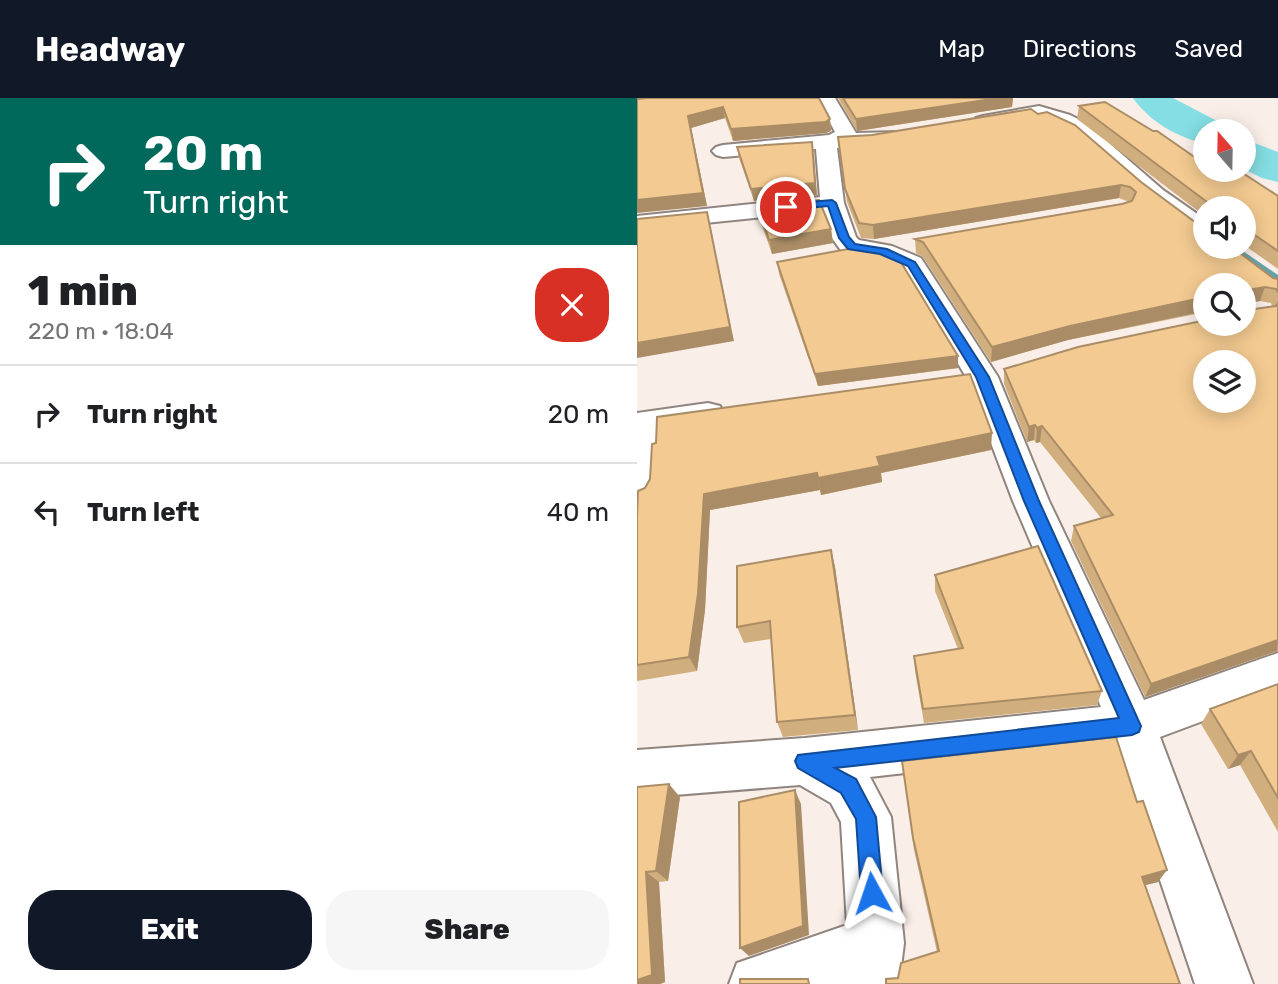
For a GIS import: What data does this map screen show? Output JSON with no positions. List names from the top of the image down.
{
  "north": "top",
  "page": {
    "header": "Headway",
    "nav": ["Map", "Directions", "Saved"],
    "turn": ["20 m", "Turn right"],
    "heading": ["1 min", "220 m · 18:04"],
    "list": [
      {
        "name": "Turn right",
        "value": "20 m"
      },
      {
        "name": "Turn left",
        "value": "40 m"
      }
    ],
    "buttons": ["Exit", "Share"]
  }
}
